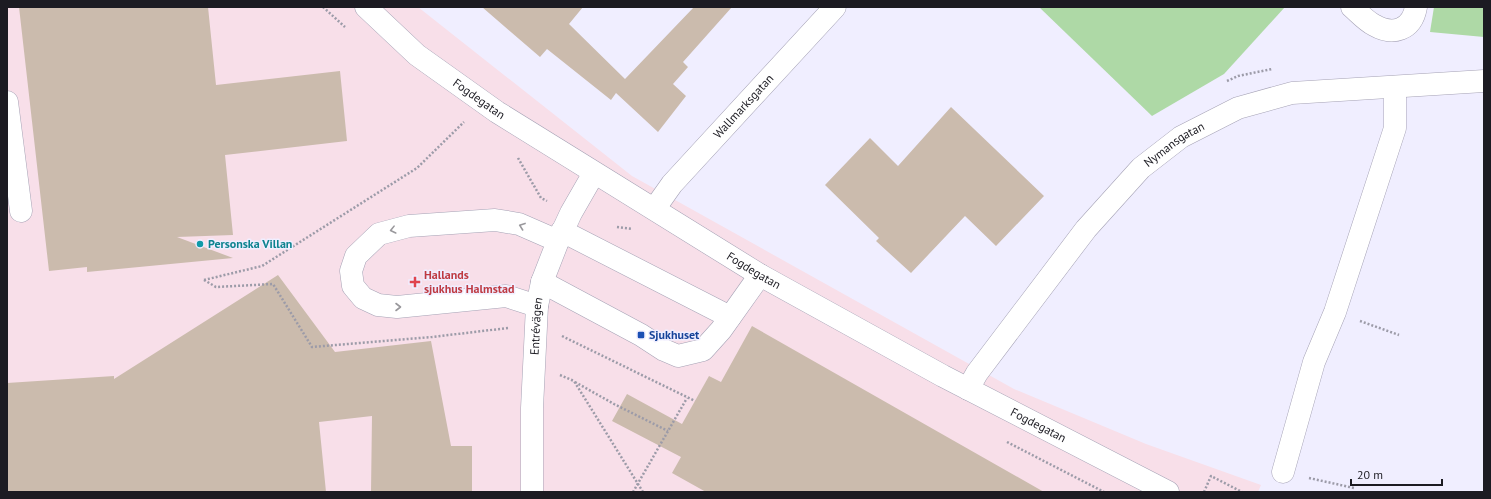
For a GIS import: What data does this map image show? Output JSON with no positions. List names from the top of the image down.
{
  "streets": {
    "street": [
      "Fogdegatan",
      "Wallmarksgatan",
      "Nymansgatan",
      "Entrévägen"
    ]
  },
  "crossings": [
    ["Fogdegatan", "Wallmarksgatan"],
    ["Fogdegatan", "Nymansgatan"],
    ["Fogdegatan", "Entrévägen"]
  ],
  "places": {
    "other": ["Personska Villan"],
    "health": ["Hallands sjukhus Halmstad"],
    "transit": ["Sjukhuset"]
  },
  "scale_bar": "20 m"
}
